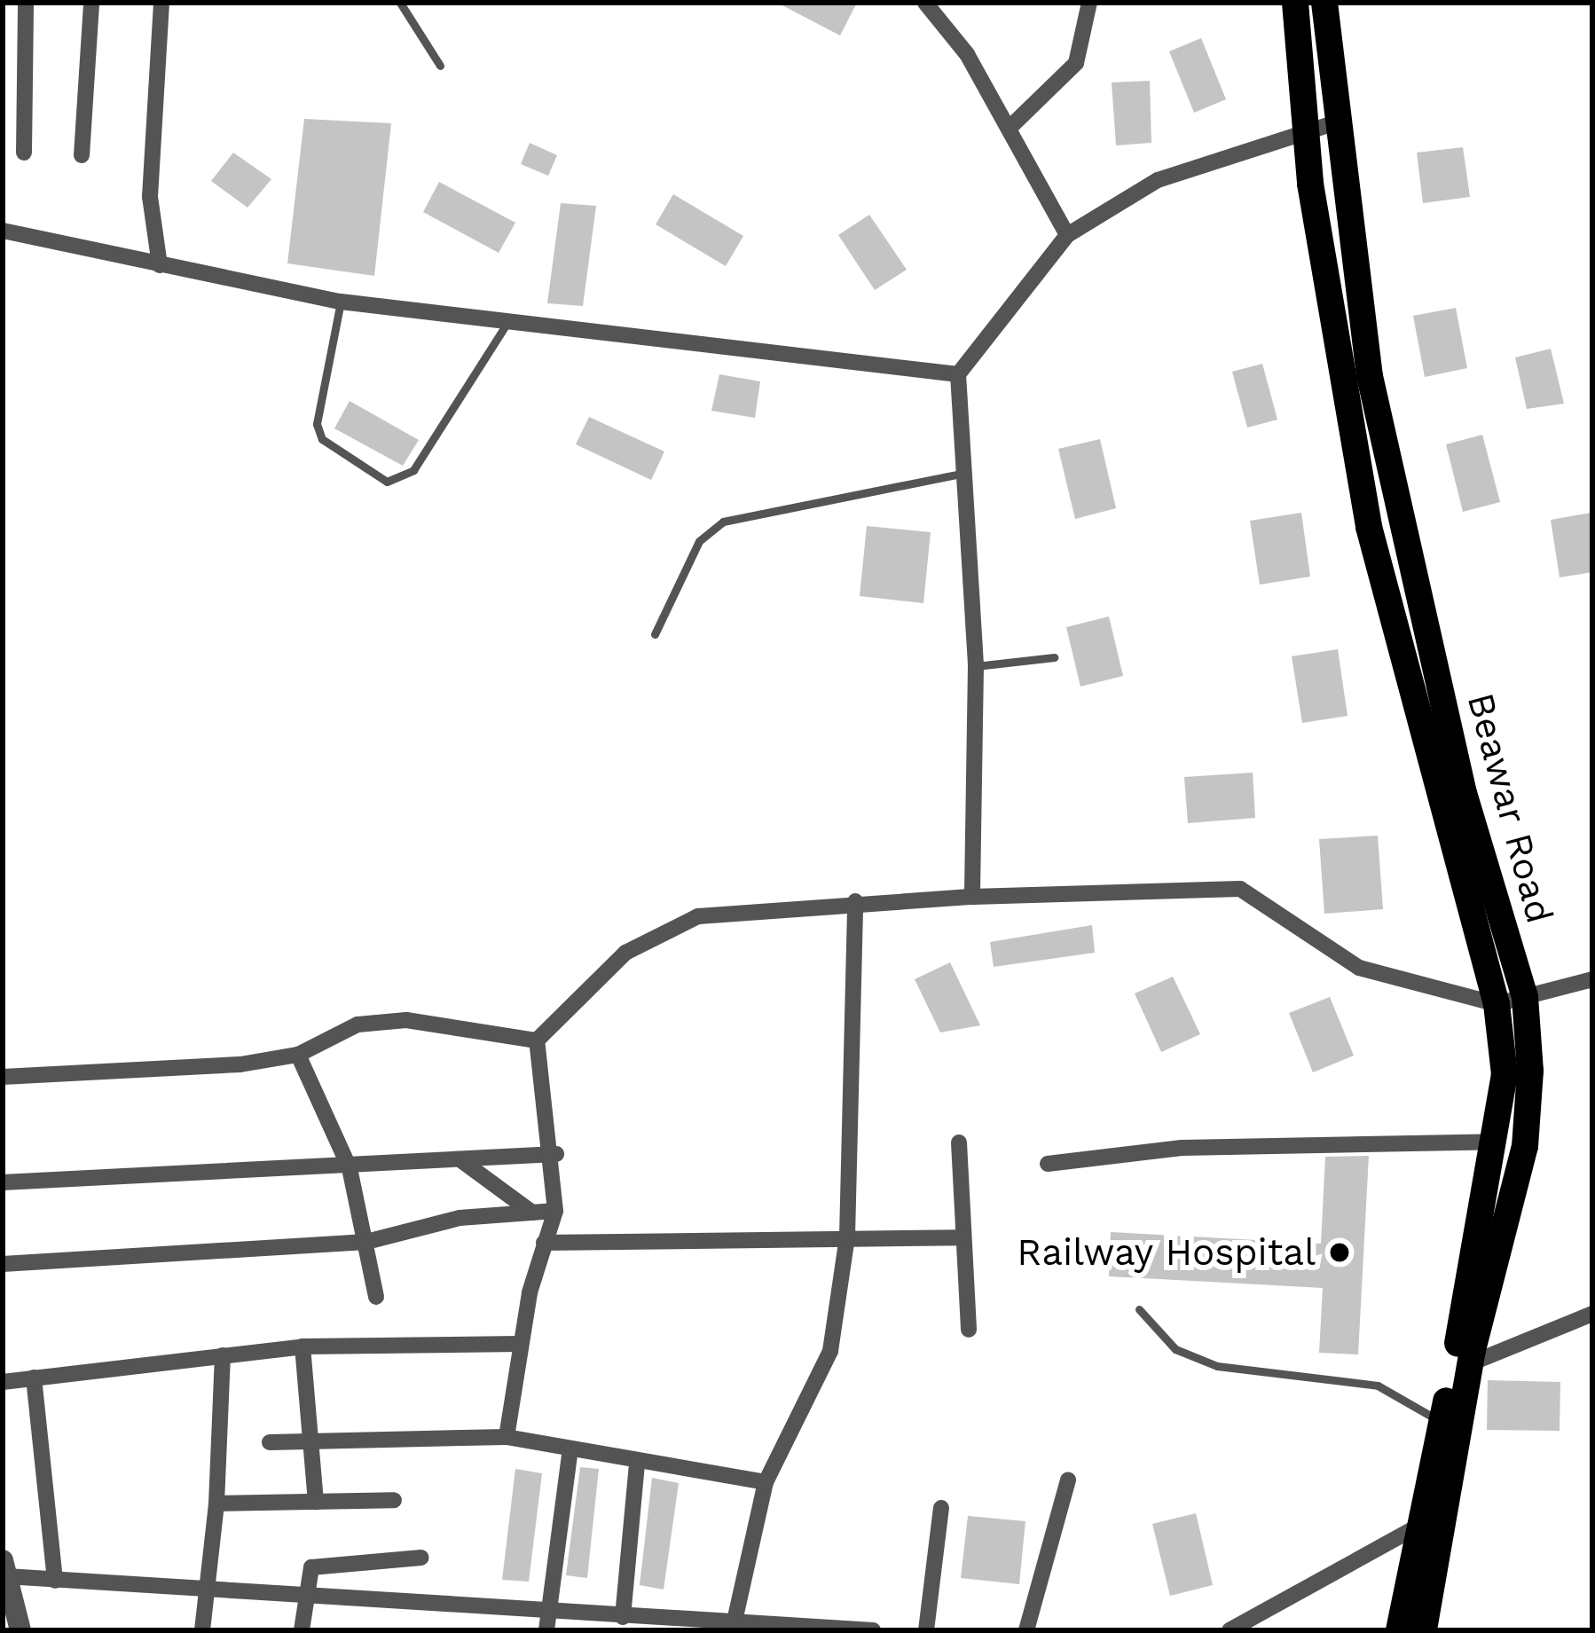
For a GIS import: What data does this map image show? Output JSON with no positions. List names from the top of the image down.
{
  "streets": {
    "main road": ["Beawar Road"]
  },
  "places": ["Railway Hospital"]
}
